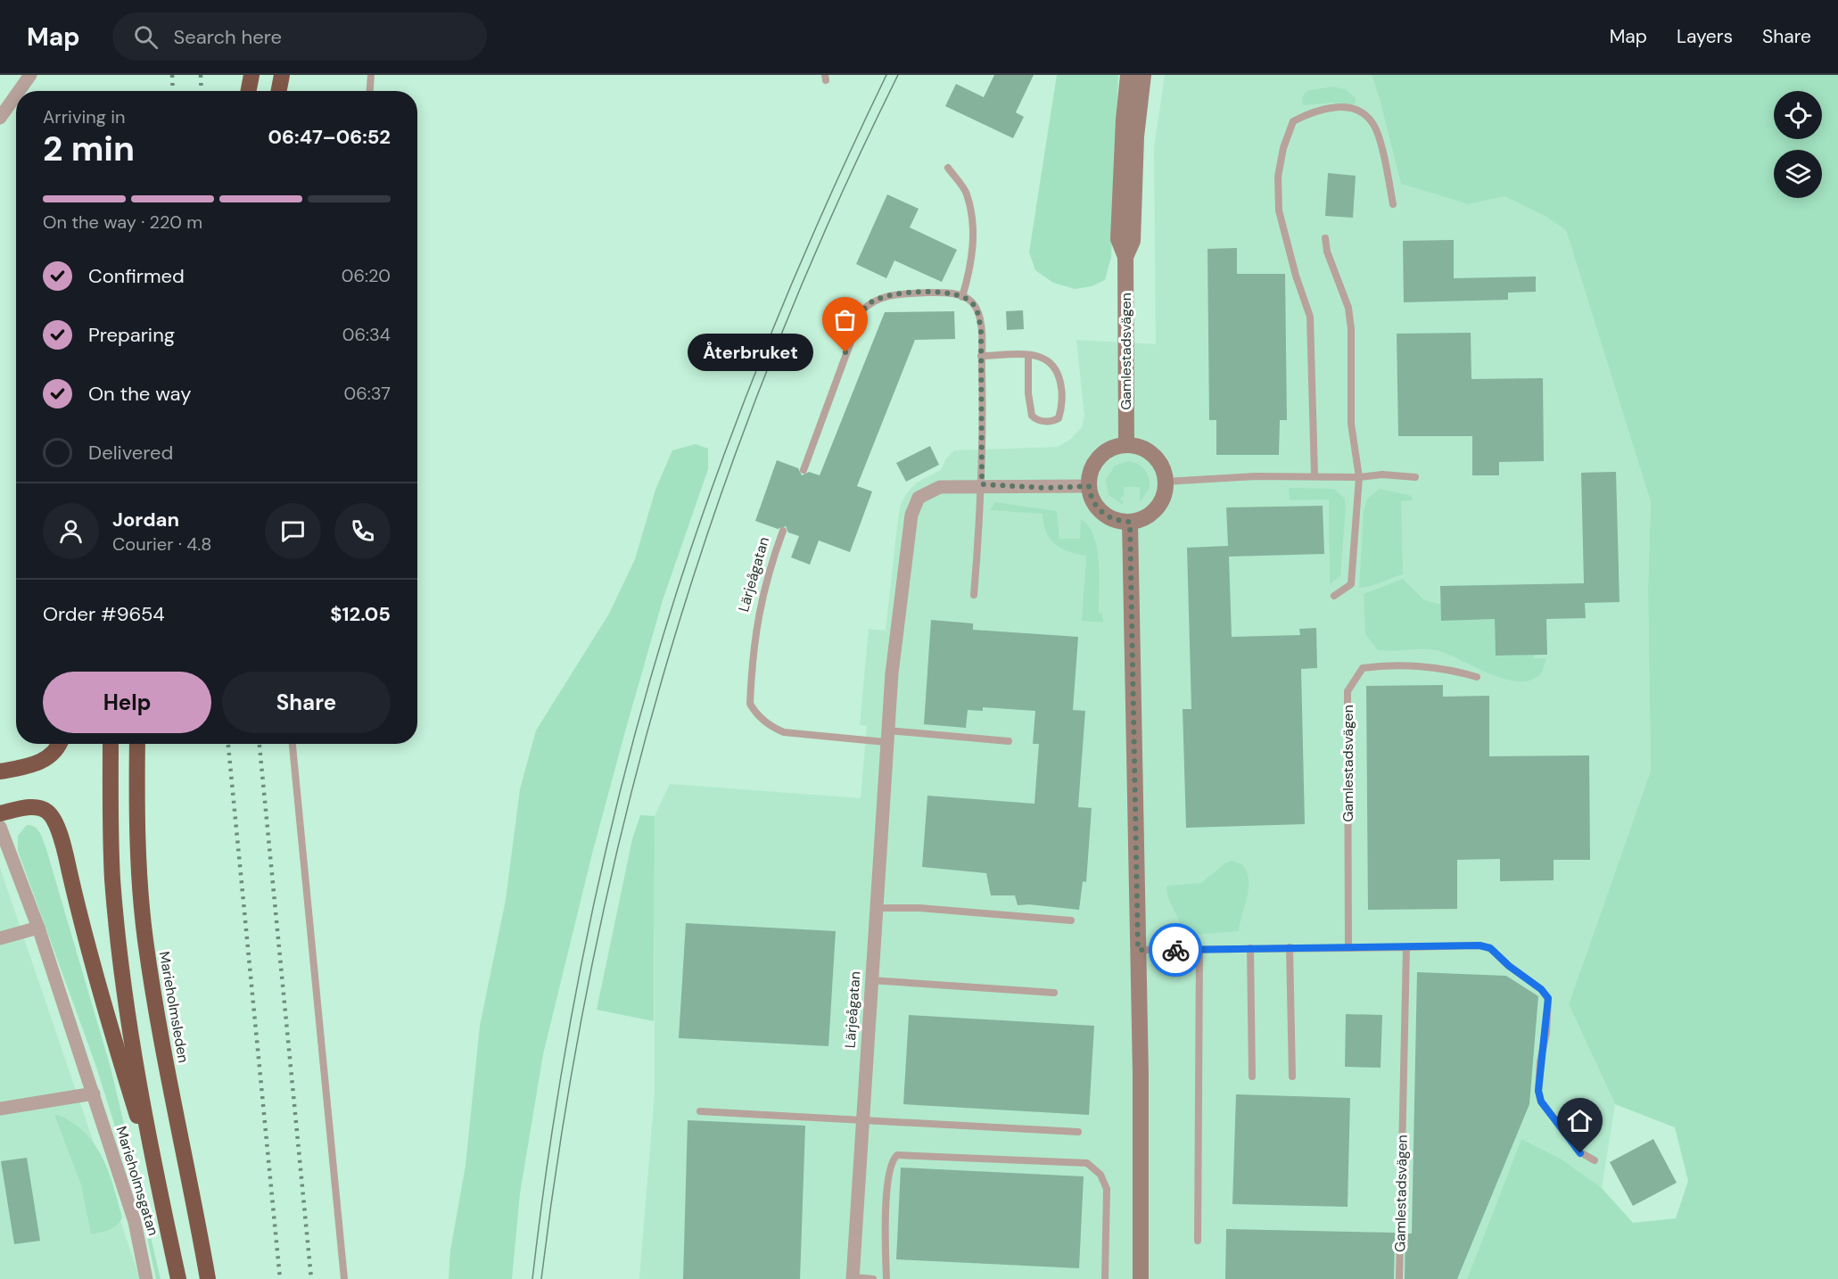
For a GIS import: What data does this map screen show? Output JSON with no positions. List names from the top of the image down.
{
  "streets": {
    "highway": ["Marieholmsleden"],
    "street": ["Gamlestadsvägen", "Lärjeågatan", "Marieholmsgatan"]
  },
  "crossings": [
    ["Gamlestadsvägen", "Lärjeågatan"]
  ],
  "places": ["Återbruket"],
  "page": {
    "header": "Map",
    "search": "Search here",
    "nav": ["Map", "Layers", "Share"],
    "heading": ["2 min", "Arriving in", "06:47–06:52"],
    "panel": [
      "Jordan",
      "Courier · 4.8",
      "Order #9654",
      "$12.05"
    ],
    "bar": "On the way · 220 m",
    "list": [
      ["Confirmed", "06:20"],
      ["Preparing", "06:34"],
      ["On the way", "06:37"],
      "Delivered"
    ],
    "bubble": "Återbruket",
    "buttons": ["Help", "Share"]
  }
}
